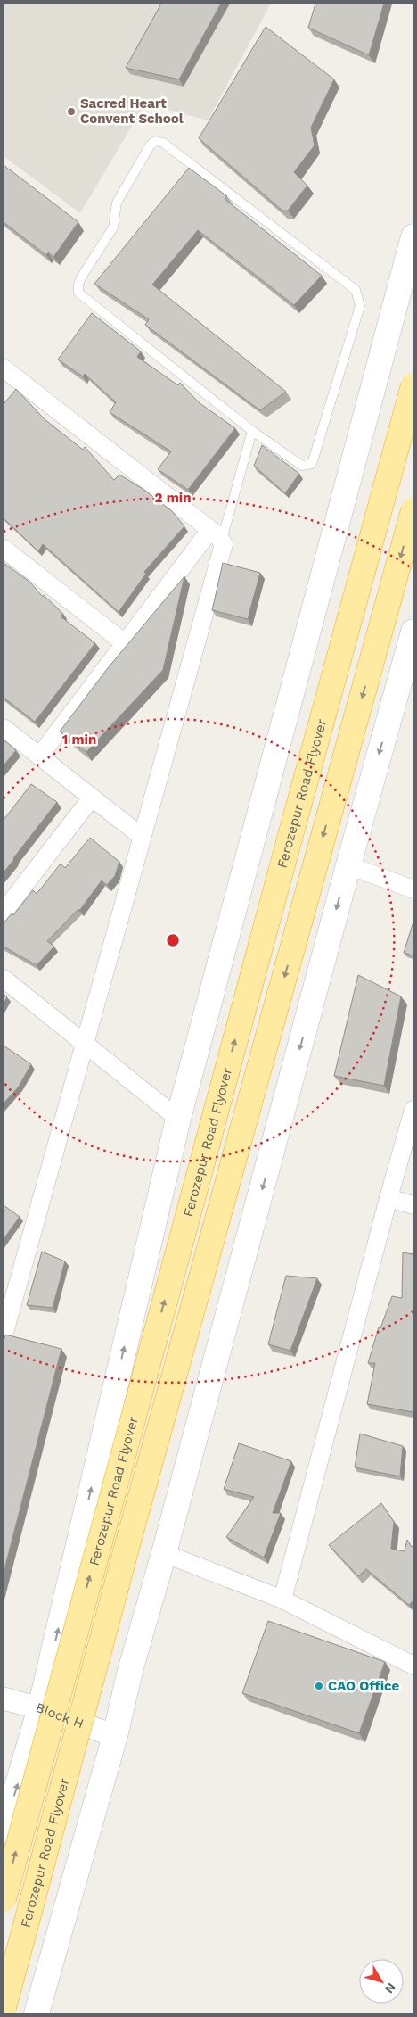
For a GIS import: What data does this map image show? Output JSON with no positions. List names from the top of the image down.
{
  "streets": {
    "highway": ["Ferozepur Road Flyover"],
    "street": ["Block H"]
  },
  "places": ["Sacred Heart Convent School", "CAO Office"],
  "north": "bottom right",
  "rings": ["2 min", "1 min"]
}
